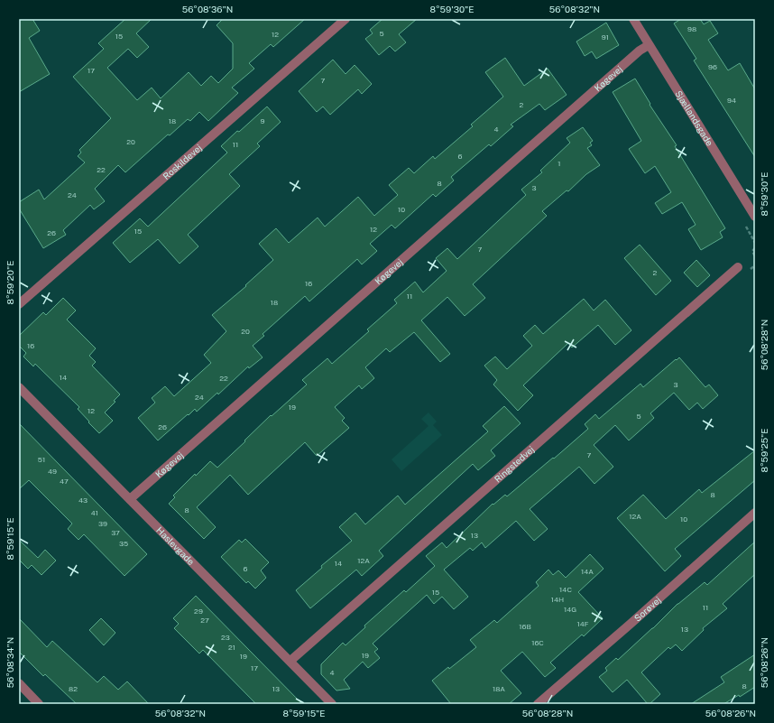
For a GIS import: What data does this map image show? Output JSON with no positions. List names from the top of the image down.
{
  "streets": {
    "street": [
      "Køgevej",
      "Sjællandsgade",
      "Roskildevej",
      "Ringstedvej",
      "Haslevgade",
      "Sorøvej"
    ]
  },
  "crossings": [
    ["Køgevej", "Sjællandsgade"],
    ["Køgevej", "Haslevgade"],
    ["Ringstedvej", "Haslevgade"]
  ],
  "house_numbers": [
    "98",
    "5",
    "12",
    "15",
    "91",
    "96",
    "17",
    "7",
    "94",
    "2",
    "18",
    "9",
    "4",
    "20",
    "11",
    "6",
    "1",
    "22",
    "8",
    "3",
    "24",
    "10",
    "12",
    "15",
    "26",
    "7",
    "2",
    "16",
    "11",
    "18",
    "20",
    "16",
    "14",
    "22",
    "3",
    "24",
    "19",
    "12",
    "5",
    "26",
    "7",
    "51",
    "49",
    "47",
    "8",
    "43",
    "8",
    "41",
    "12A",
    "10",
    "39",
    "37",
    "13",
    "35",
    "12A",
    "14",
    "6",
    "14A",
    "14C",
    "15",
    "14H",
    "11",
    "14G",
    "29",
    "27",
    "14F",
    "16B",
    "13",
    "23",
    "16C",
    "21",
    "19",
    "19",
    "17",
    "4",
    "8",
    "82",
    "13",
    "18A"
  ],
  "coordinates": [
    "56°08'36\"N",
    "8°59'30\"E",
    "56°08'32\"N",
    "8°59'20\"E",
    "56°08'28\"N",
    "8°59'25\"E",
    "8°59'15\"E",
    "56°08'26\"N",
    "56°08'34\"N"
  ]
}
